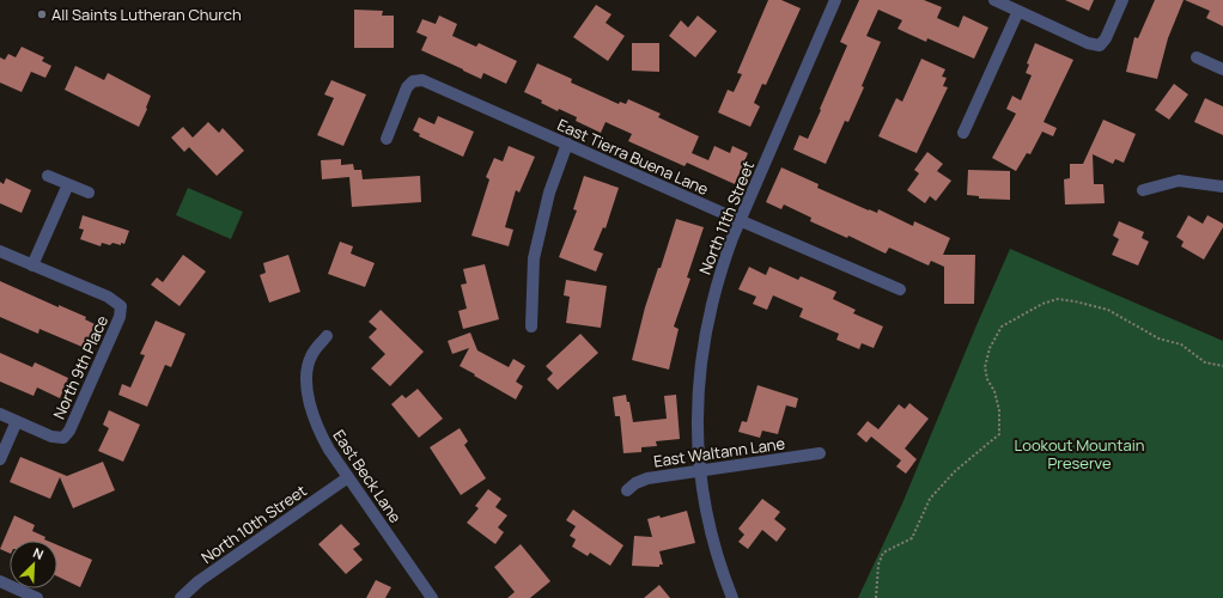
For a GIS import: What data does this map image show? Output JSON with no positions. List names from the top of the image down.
{
  "streets": {
    "street": [
      "East Tierra Buena Lane",
      "North 11th Street",
      "North 9th Place",
      "East Waltann Lane",
      "East Beck Lane",
      "North 10th Street"
    ]
  },
  "crossings": [
    ["East Tierra Buena Lane", "North 11th Street"],
    ["North 11th Street", "East Waltann Lane"],
    ["East Beck Lane", "North 10th Street"]
  ],
  "parks": ["Lookout Mountain Preserve"],
  "places": ["All Saints Lutheran Church"],
  "north": "top right"
}
